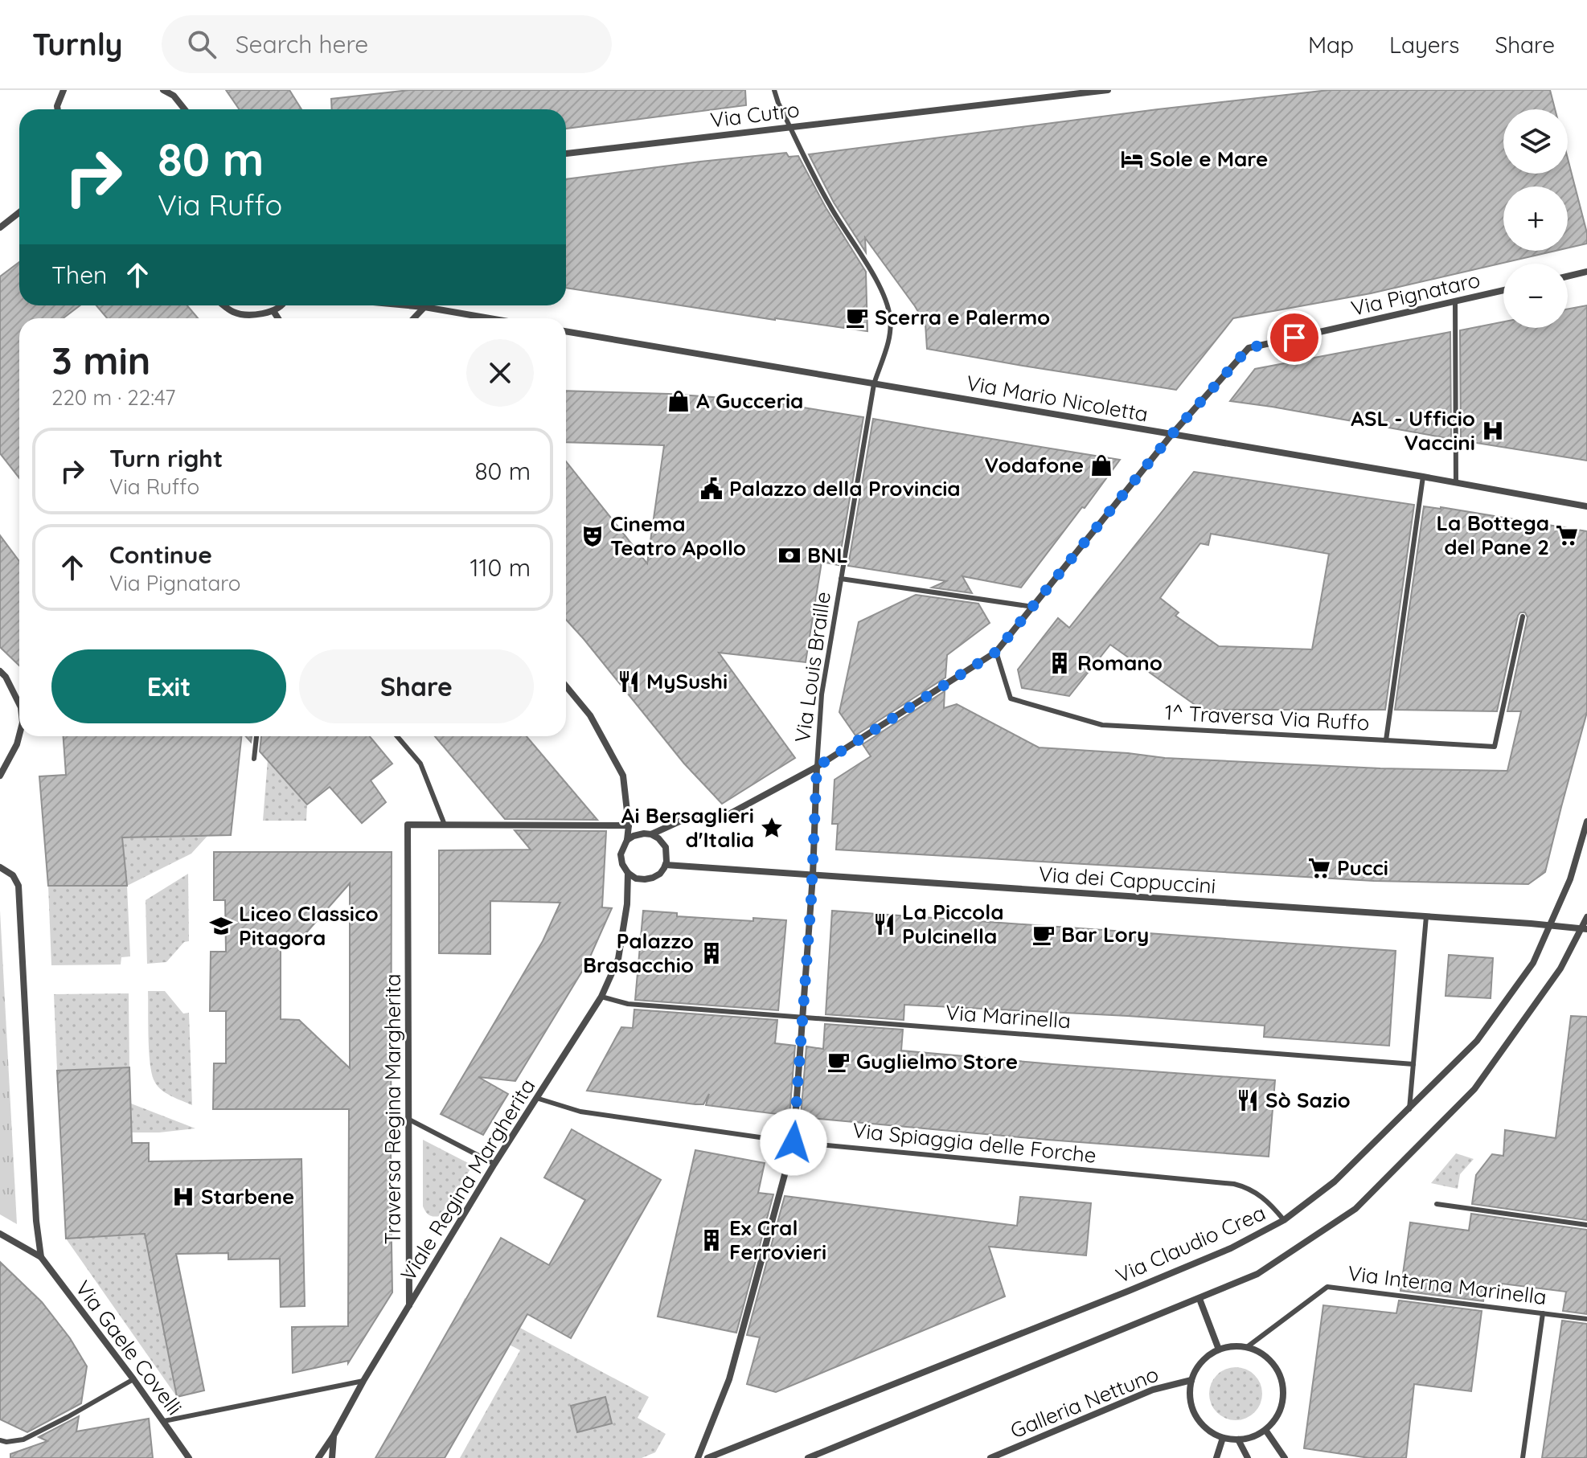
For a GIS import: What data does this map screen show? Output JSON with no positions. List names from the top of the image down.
{
  "streets": {
    "street": [
      "Via Cutro",
      "Via Pignataro",
      "Via Mario Nicoletta",
      "Via Louis Braille",
      "Via dei Cappuccini",
      "Traversa Regina Margherita",
      "Viale Regina Margherita",
      "Via Claudio Crea",
      "Via Gaele Covelli",
      "Galleria Nettuno"
    ],
    "lane": [
      "1^ Traversa Via Ruffo",
      "Via Marinella",
      "Via Spiaggia delle Forche",
      "Via Interna Marinella"
    ]
  },
  "crossings": [
    ["Via Cutro", "Via Louis Braille"],
    ["Via Pignataro", "Via Mario Nicoletta"],
    ["Via Pignataro", "Via Louis Braille"],
    ["Via Pignataro", "1^ Traversa Via Ruffo"],
    ["Via Pignataro", "Via dei Cappuccini"],
    ["Via Pignataro", "Viale Regina Margherita"],
    ["Via Mario Nicoletta", "Via Louis Braille"],
    ["Via Mario Nicoletta", "1^ Traversa Via Ruffo"],
    ["Via Louis Braille", "Via dei Cappuccini"],
    ["Via Louis Braille", "Via Marinella"],
    ["Via Louis Braille", "Via Spiaggia delle Forche"],
    ["Via dei Cappuccini", "Viale Regina Margherita"],
    ["Via dei Cappuccini", "Via Claudio Crea"],
    ["Via Marinella", "Viale Regina Margherita"],
    ["Traversa Regina Margherita", "Viale Regina Margherita"],
    ["Via Spiaggia delle Forche", "Viale Regina Margherita"],
    ["Via Spiaggia delle Forche", "Via Claudio Crea"],
    ["Via Interna Marinella", "Galleria Nettuno"]
  ],
  "places": {
    "hotel": ["Sole e Mare"],
    "cafe": ["Scerra e Palermo", "Bar Lory", "Guglielmo Store"],
    "shop": ["A Gucceria", "Vodafone"],
    "hospital": ["ASL - Ufficio Vaccini", "Starbene"],
    "public building": ["Palazzo della Provincia"],
    "supermarket": ["La Bottega del Pane 2", "Pucci"],
    "theatre": ["Cinema Teatro Apollo"],
    "bank": ["BNL"],
    "building": ["Romano", "Palazzo Brasacchio", "Ex Cral Ferrovieri"],
    "restaurant": ["MySushi", "La Piccola Pulcinella", "Sò Sazio"],
    "place": ["Ai Bersaglieri d'Italia"],
    "school or university": ["Liceo Classico Pitagora"]
  },
  "page": {
    "header": "Turnly",
    "search": "Search here",
    "nav": ["Map", "Layers", "Share"],
    "map_buttons": ["+", "−"],
    "turn": ["80 m", "Via Ruffo"],
    "then": "Then",
    "heading": ["3 min", "220 m · 22:47"],
    "list": [
      {
        "name": "Turn right",
        "note": "Via Ruffo",
        "value": "80 m"
      },
      {
        "name": "Continue",
        "note": "Via Pignataro",
        "value": "110 m"
      }
    ],
    "buttons": ["Exit", "Share"]
  }
}
